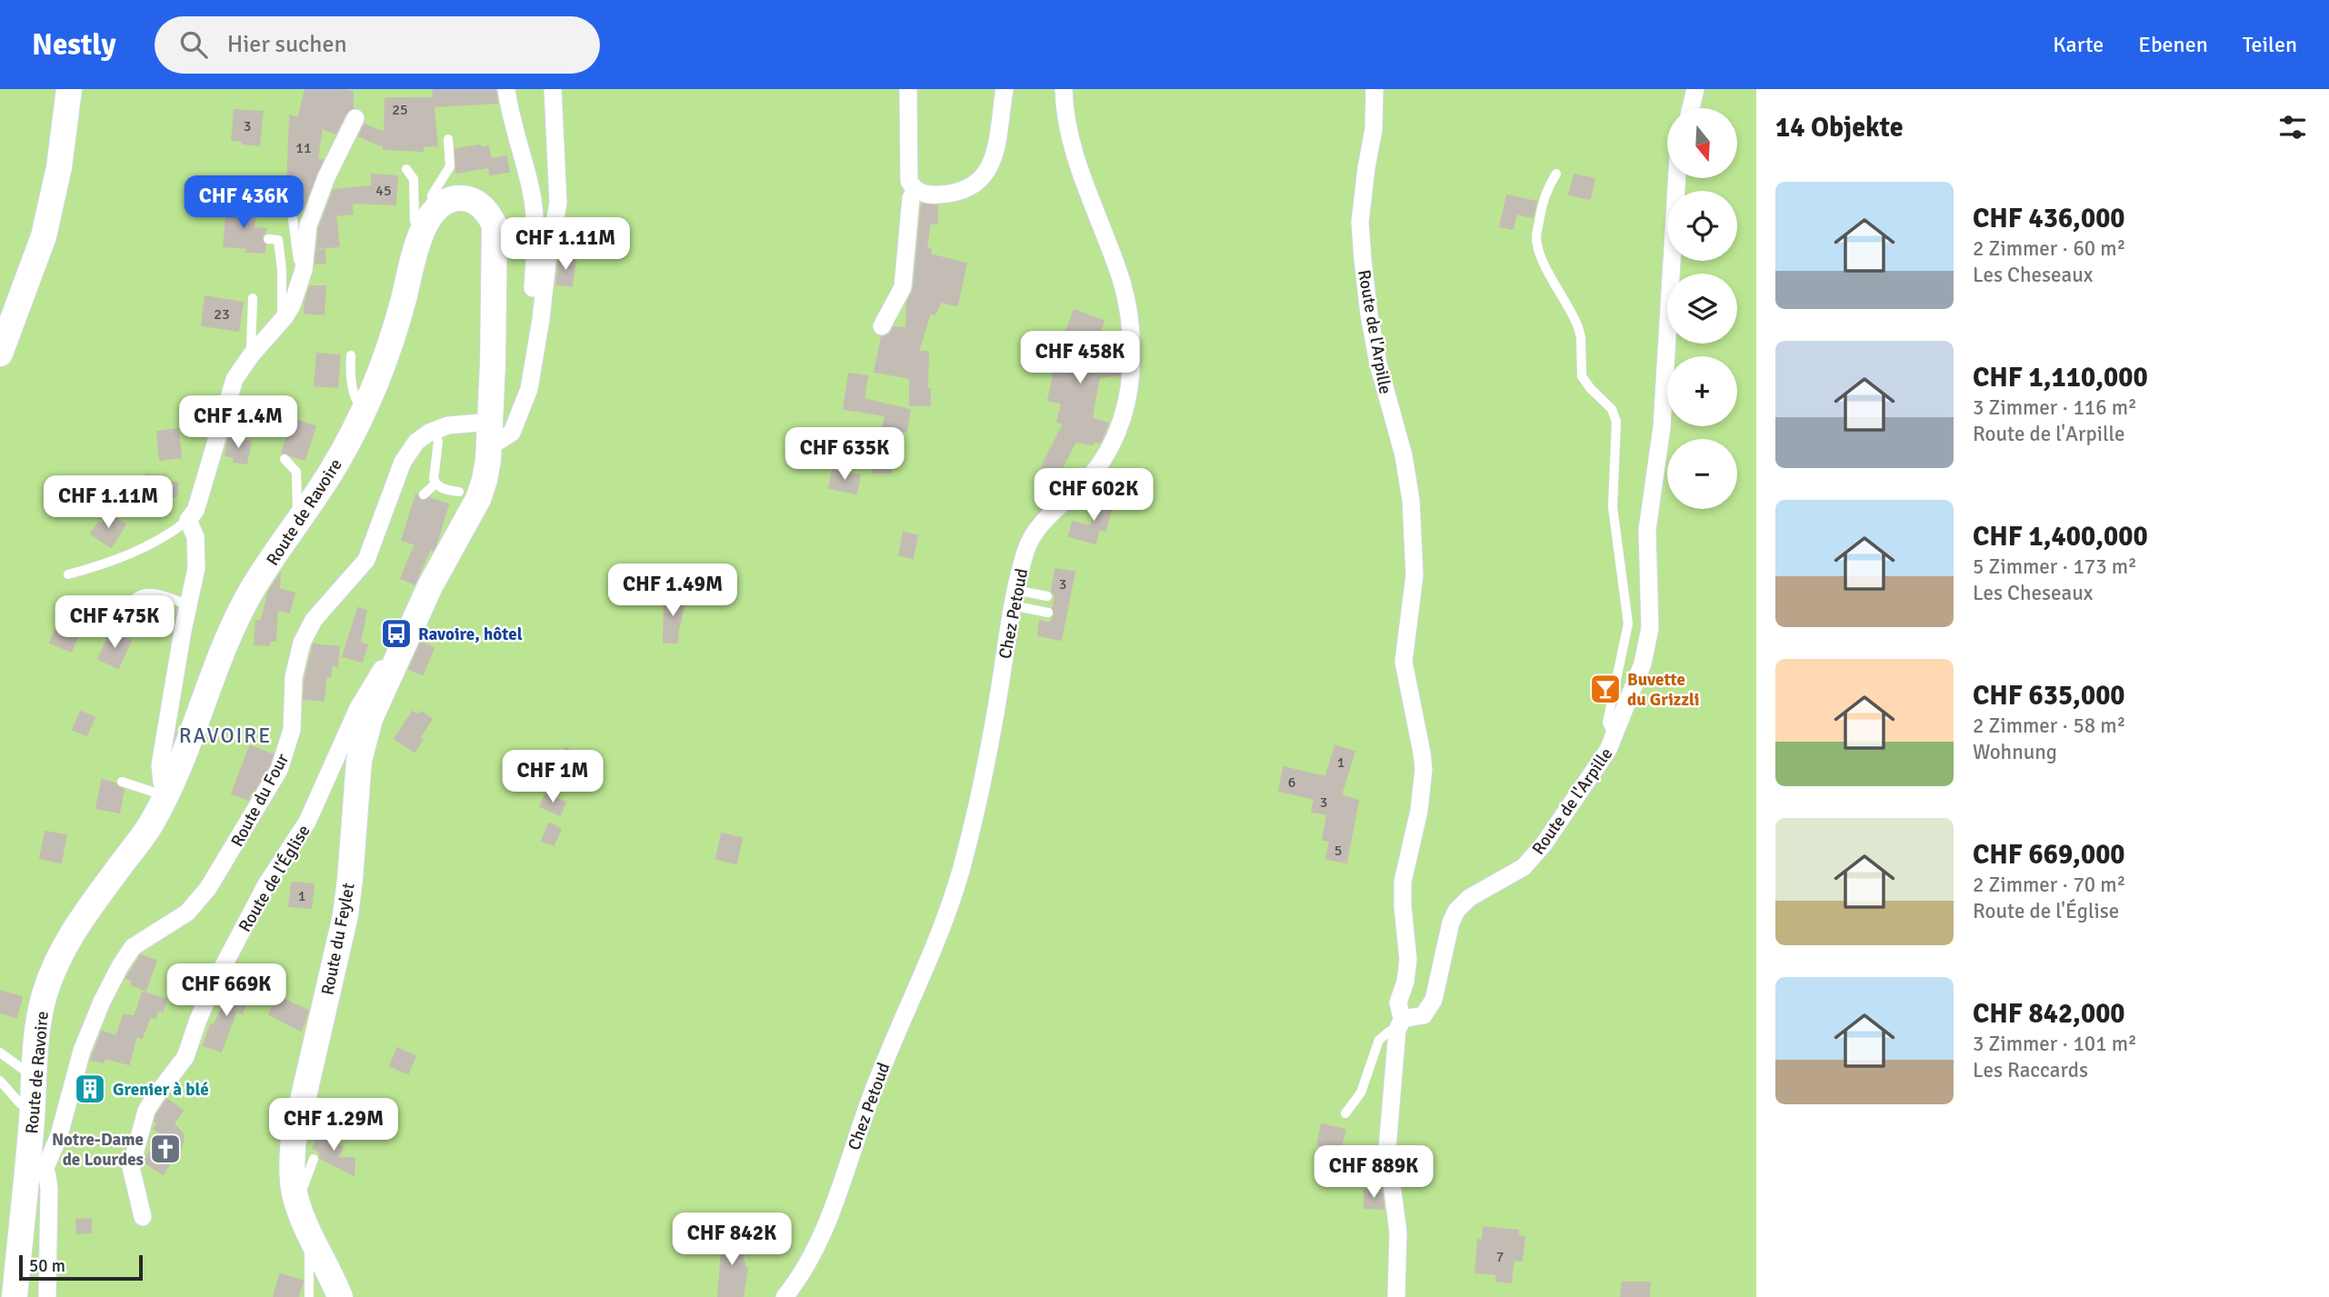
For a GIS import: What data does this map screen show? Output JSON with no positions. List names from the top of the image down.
{
  "streets": {
    "street": [
      "Route de l'Arpille",
      "Route de Ravoire",
      "Chez Petoud",
      "Route du Four",
      "Route de l'Église",
      "Route du Feylet"
    ]
  },
  "crossings": [
    ["Route de Ravoire", "Route du Four"],
    ["Route de l'Église", "Route du Feylet"]
  ],
  "districts": ["RAVOIRE"],
  "places": {
    "bus stop": ["Ravoire, hôtel"],
    "bar": ["Buvette du Grizzli"],
    "building": ["Grenier à blé"],
    "church": ["Notre-Dame de Lourdes"]
  },
  "house_numbers": [
    "25",
    "3",
    "11",
    "45",
    "23",
    "3",
    "1",
    "6",
    "3",
    "5",
    "1",
    "7"
  ],
  "scale_bar": "50 m",
  "north": "bottom",
  "page": {
    "header": "Nestly",
    "search": "Hier suchen",
    "nav": ["Karte", "Ebenen", "Teilen"],
    "heading": "14 Objekte",
    "map_buttons": ["+", "−"],
    "list": [
      {
        "name": "CHF 436,000",
        "note": "2 Zimmer · 60 m² · Les Cheseaux"
      },
      {
        "name": "CHF 1,110,000",
        "note": "3 Zimmer · 116 m² · Route de l'Arpille"
      },
      {
        "name": "CHF 1,400,000",
        "note": "5 Zimmer · 173 m² · Les Cheseaux"
      },
      {
        "name": "CHF 635,000",
        "note": "2 Zimmer · 58 m² · Wohnung"
      },
      {
        "name": "CHF 669,000",
        "note": "2 Zimmer · 70 m² · Route de l'Église"
      },
      {
        "name": "CHF 842,000",
        "note": "3 Zimmer · 101 m² · Les Raccards"
      }
    ],
    "price": [
      "CHF 436K",
      "CHF 1.11M",
      "CHF 458K",
      "CHF 1.4M",
      "CHF 635K",
      "CHF 602K",
      "CHF 1.11M",
      "CHF 1.49M",
      "CHF 475K",
      "CHF 1M",
      "CHF 669K",
      "CHF 1.29M",
      "CHF 889K",
      "CHF 842K"
    ],
    "scale": "50 m"
  }
}
